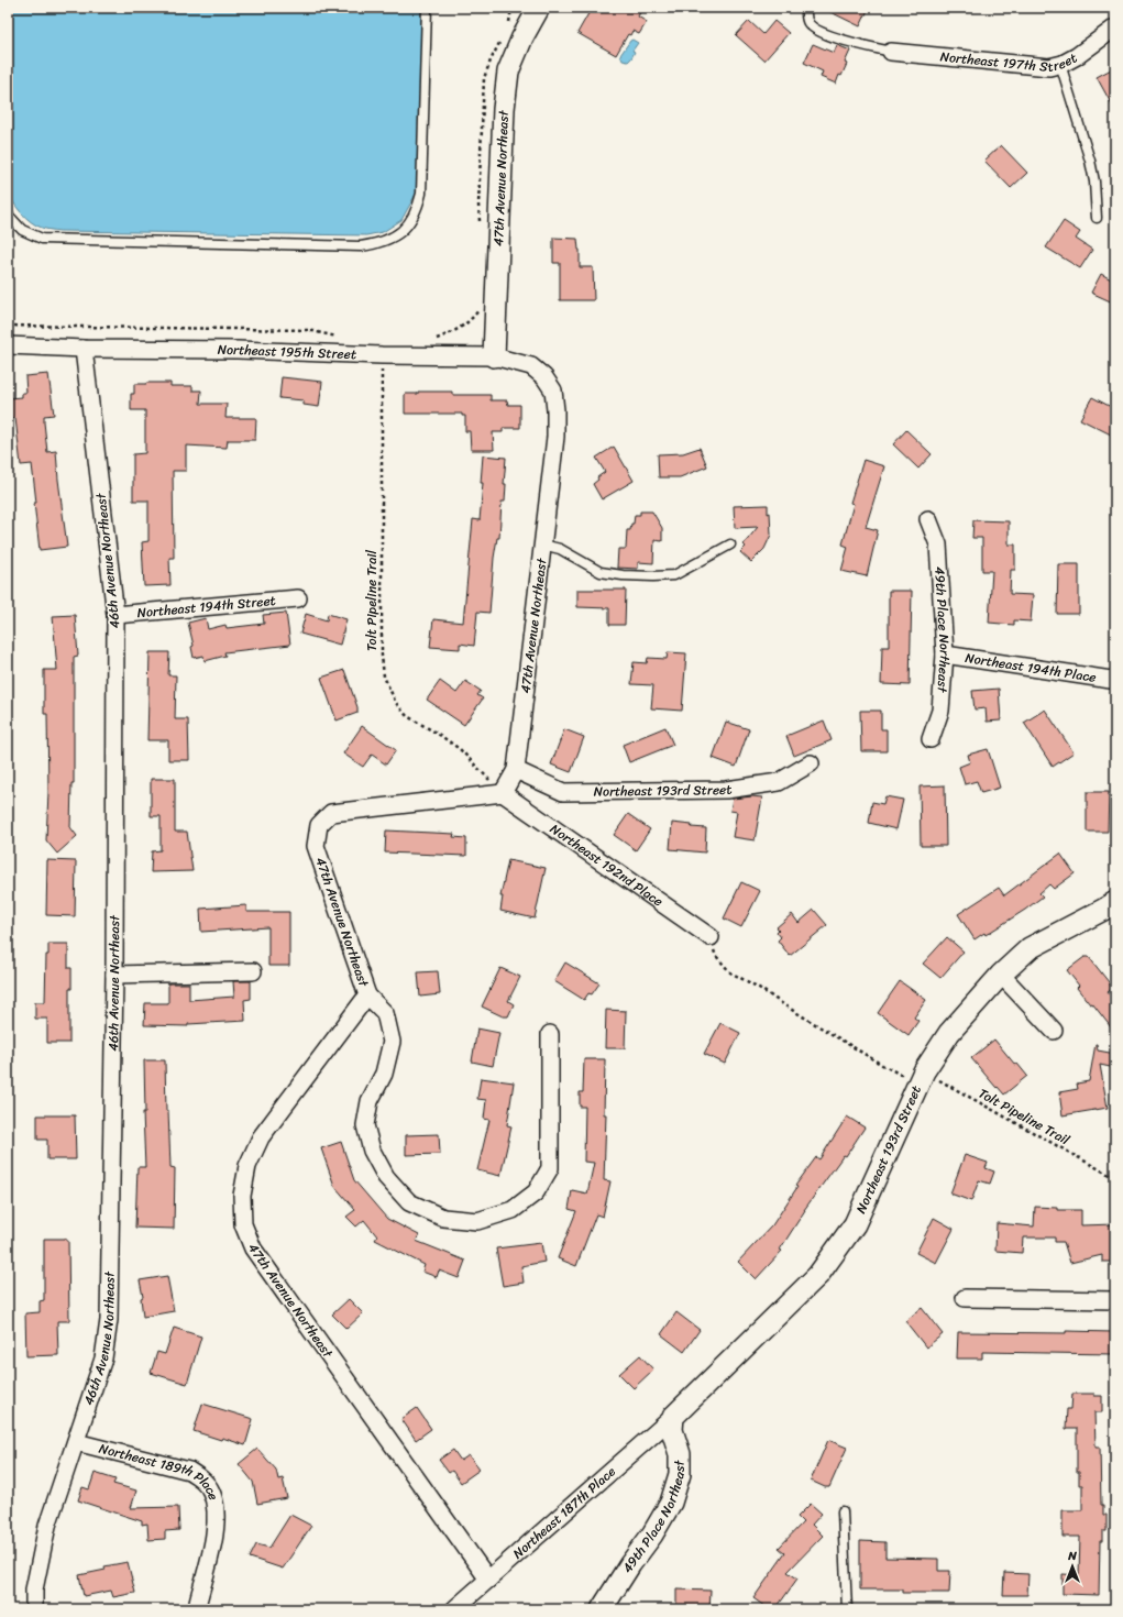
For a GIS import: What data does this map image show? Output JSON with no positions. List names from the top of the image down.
{
  "streets": {
    "street": [
      "Northeast 197th Street",
      "47th Avenue Northeast",
      "Northeast 195th Street",
      "46th Avenue Northeast",
      "Northeast 194th Street",
      "49th Place Northeast",
      "Northeast 194th Place",
      "Northeast 193rd Street",
      "Northeast 192nd Place",
      "Northeast 189th Place",
      "Northeast 187th Place"
    ],
    "path": ["Tolt Pipeline Trail"]
  },
  "crossings": [
    ["47th Avenue Northeast", "Northeast 195th Street"],
    ["47th Avenue Northeast", "Tolt Pipeline Trail"],
    ["47th Avenue Northeast", "Northeast 193rd Street"],
    ["47th Avenue Northeast", "Northeast 192nd Place"],
    ["47th Avenue Northeast", "Northeast 187th Place"],
    ["Northeast 195th Street", "46th Avenue Northeast"],
    ["Northeast 195th Street", "Tolt Pipeline Trail"],
    ["46th Avenue Northeast", "Northeast 194th Street"],
    ["46th Avenue Northeast", "Northeast 189th Place"],
    ["Tolt Pipeline Trail", "Northeast 193rd Street"],
    ["Tolt Pipeline Trail", "Northeast 192nd Place"],
    ["49th Place Northeast", "Northeast 194th Place"],
    ["49th Place Northeast", "Northeast 193rd Street"],
    ["49th Place Northeast", "Northeast 187th Place"],
    ["Northeast 193rd Street", "Northeast 187th Place"]
  ],
  "north": "top"
}
